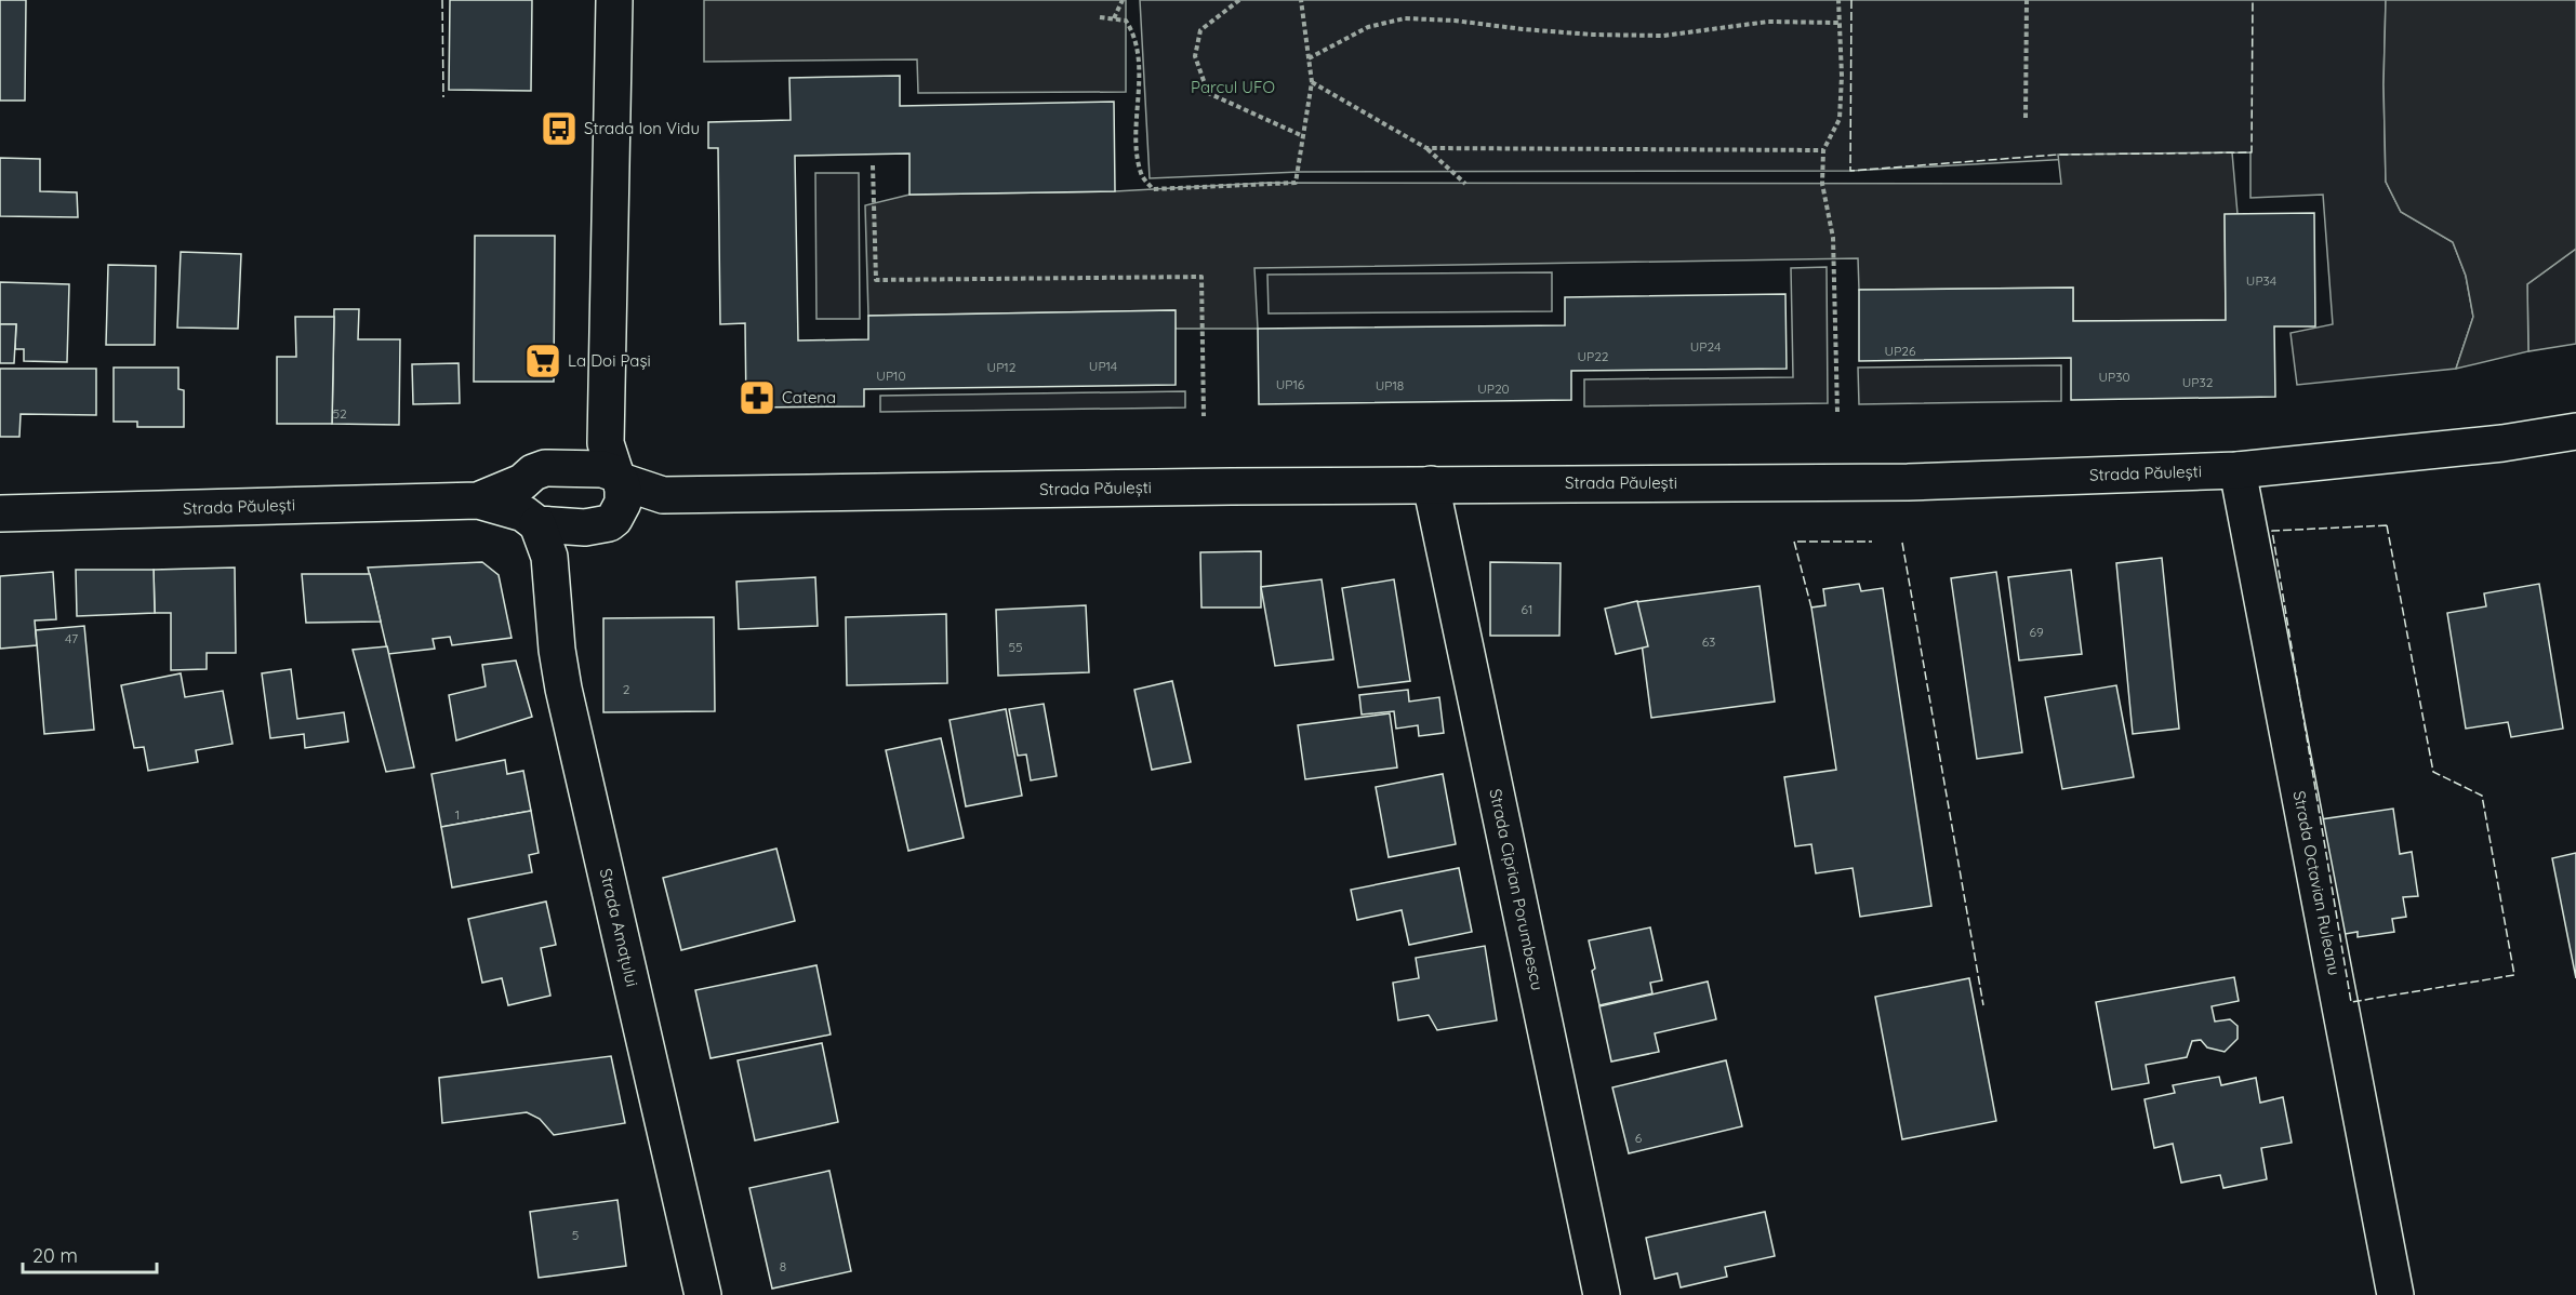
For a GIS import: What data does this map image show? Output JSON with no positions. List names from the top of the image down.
{
  "streets": {
    "main road": [
      "Strada Păulești",
      "Strada Octavian Ruleanu",
      "Strada Ciprian Porumbescu",
      "Strada Amațului"
    ]
  },
  "crossings": [
    ["Strada Păulești", "Strada Octavian Ruleanu"],
    ["Strada Păulești", "Strada Ciprian Porumbescu"],
    ["Strada Păulești", "Strada Amațului"]
  ],
  "parks": ["Parcul UFO"],
  "places": {
    "bus stop": ["Strada Ion Vidu"],
    "supermarket": ["La Doi Pași"],
    "pharmacy": ["Catena"]
  },
  "house_numbers": [
    "UP34",
    "UP24",
    "UP26",
    "UP22",
    "UP14",
    "UP12",
    "UP10",
    "UP30",
    "UP32",
    "UP16",
    "UP18",
    "UP20",
    "52",
    "61",
    "69",
    "47",
    "63",
    "55",
    "2",
    "1",
    "6",
    "5",
    "8"
  ],
  "scale_bar": "20 m"
}
